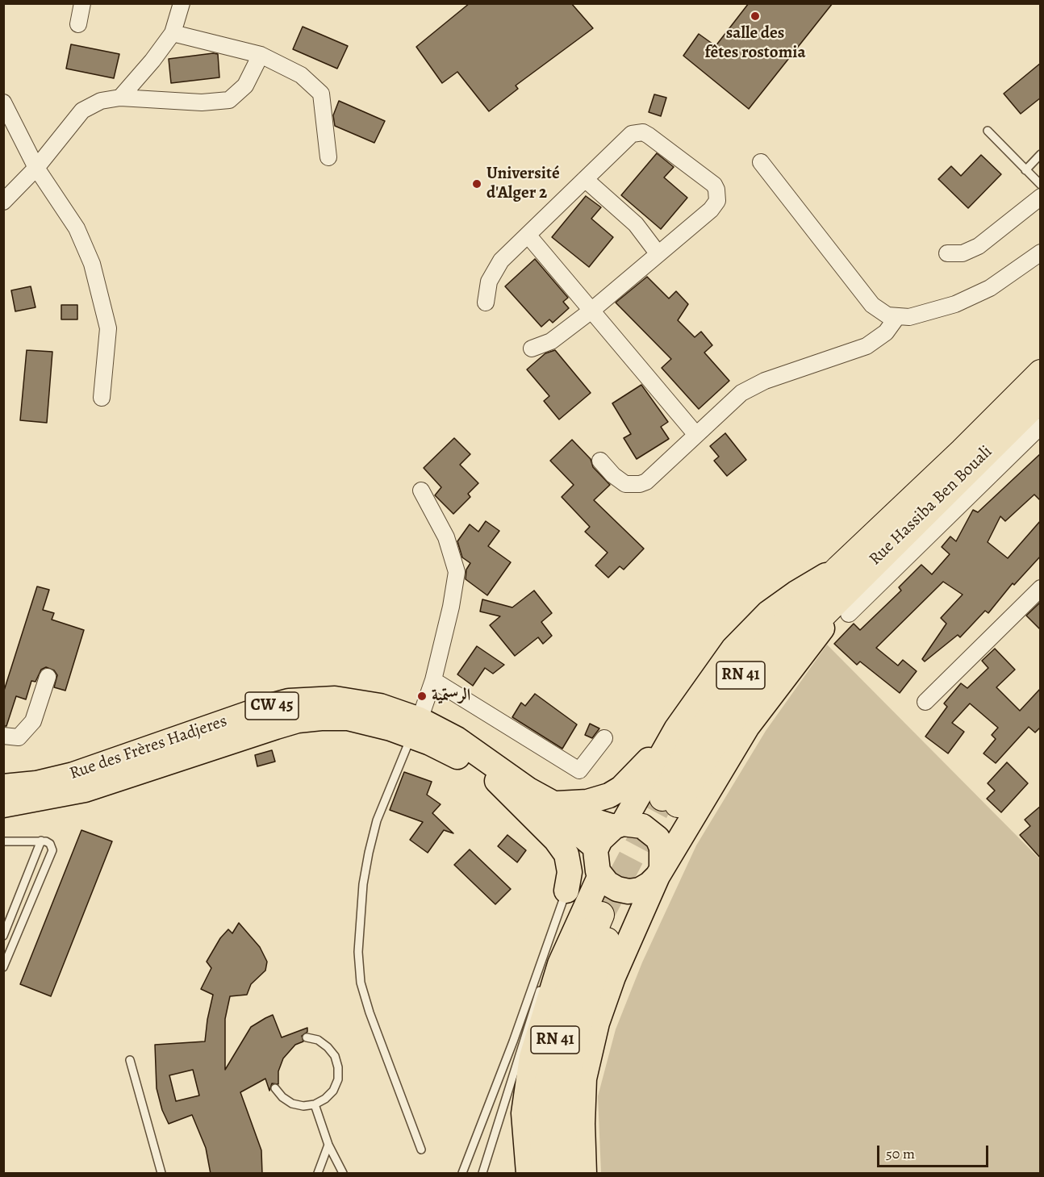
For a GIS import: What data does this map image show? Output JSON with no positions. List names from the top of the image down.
{
  "streets": {
    "highway": ["RN 41"],
    "main road": ["CW 45", "Rue des Frères Hadjeres"],
    "street": ["Rue Hassiba Ben Bouali"]
  },
  "places": ["salle des fêtes rostomia", "Université d'Alger 2", "الرستمية"],
  "scale_bar": "50 m"
}
